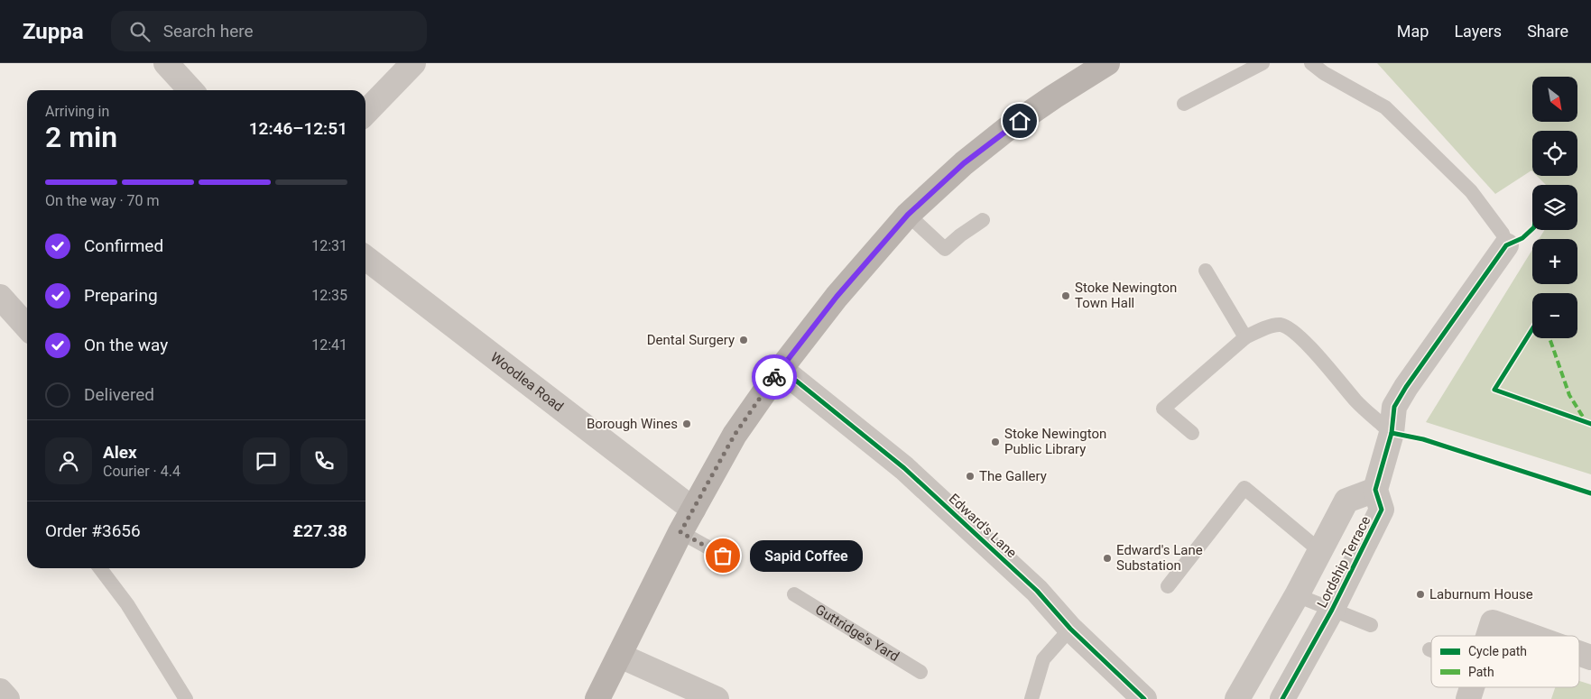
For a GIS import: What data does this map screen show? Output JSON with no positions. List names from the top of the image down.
{
  "streets": {
    "street": ["Woodlea Road", "Edward's Lane", "Lordship Terrace"],
    "lane": ["Guttridge's Yard"]
  },
  "places": [
    "Stoke Newington Town Hall",
    "Dental Surgery",
    "Borough Wines",
    "Stoke Newington Public Library",
    "The Gallery",
    "Sapid Coffee",
    "Edward's Lane Substation",
    "Laburnum House"
  ],
  "legend": ["Cycle path", "Path"],
  "north": "bottom right",
  "page": {
    "header": "Zuppa",
    "search": "Search here",
    "nav": ["Map", "Layers", "Share"],
    "map_buttons": ["+", "−"],
    "heading": ["2 min", "Arriving in", "12:46–12:51"],
    "panel": [
      "Alex",
      "Courier · 4.4",
      "Order #3656",
      "£27.38"
    ],
    "bar": "On the way · 70 m",
    "list": [
      ["Confirmed", "12:31"],
      ["Preparing", "12:35"],
      ["On the way", "12:41"],
      "Delivered"
    ],
    "bubble": "Sapid Coffee"
  }
}
